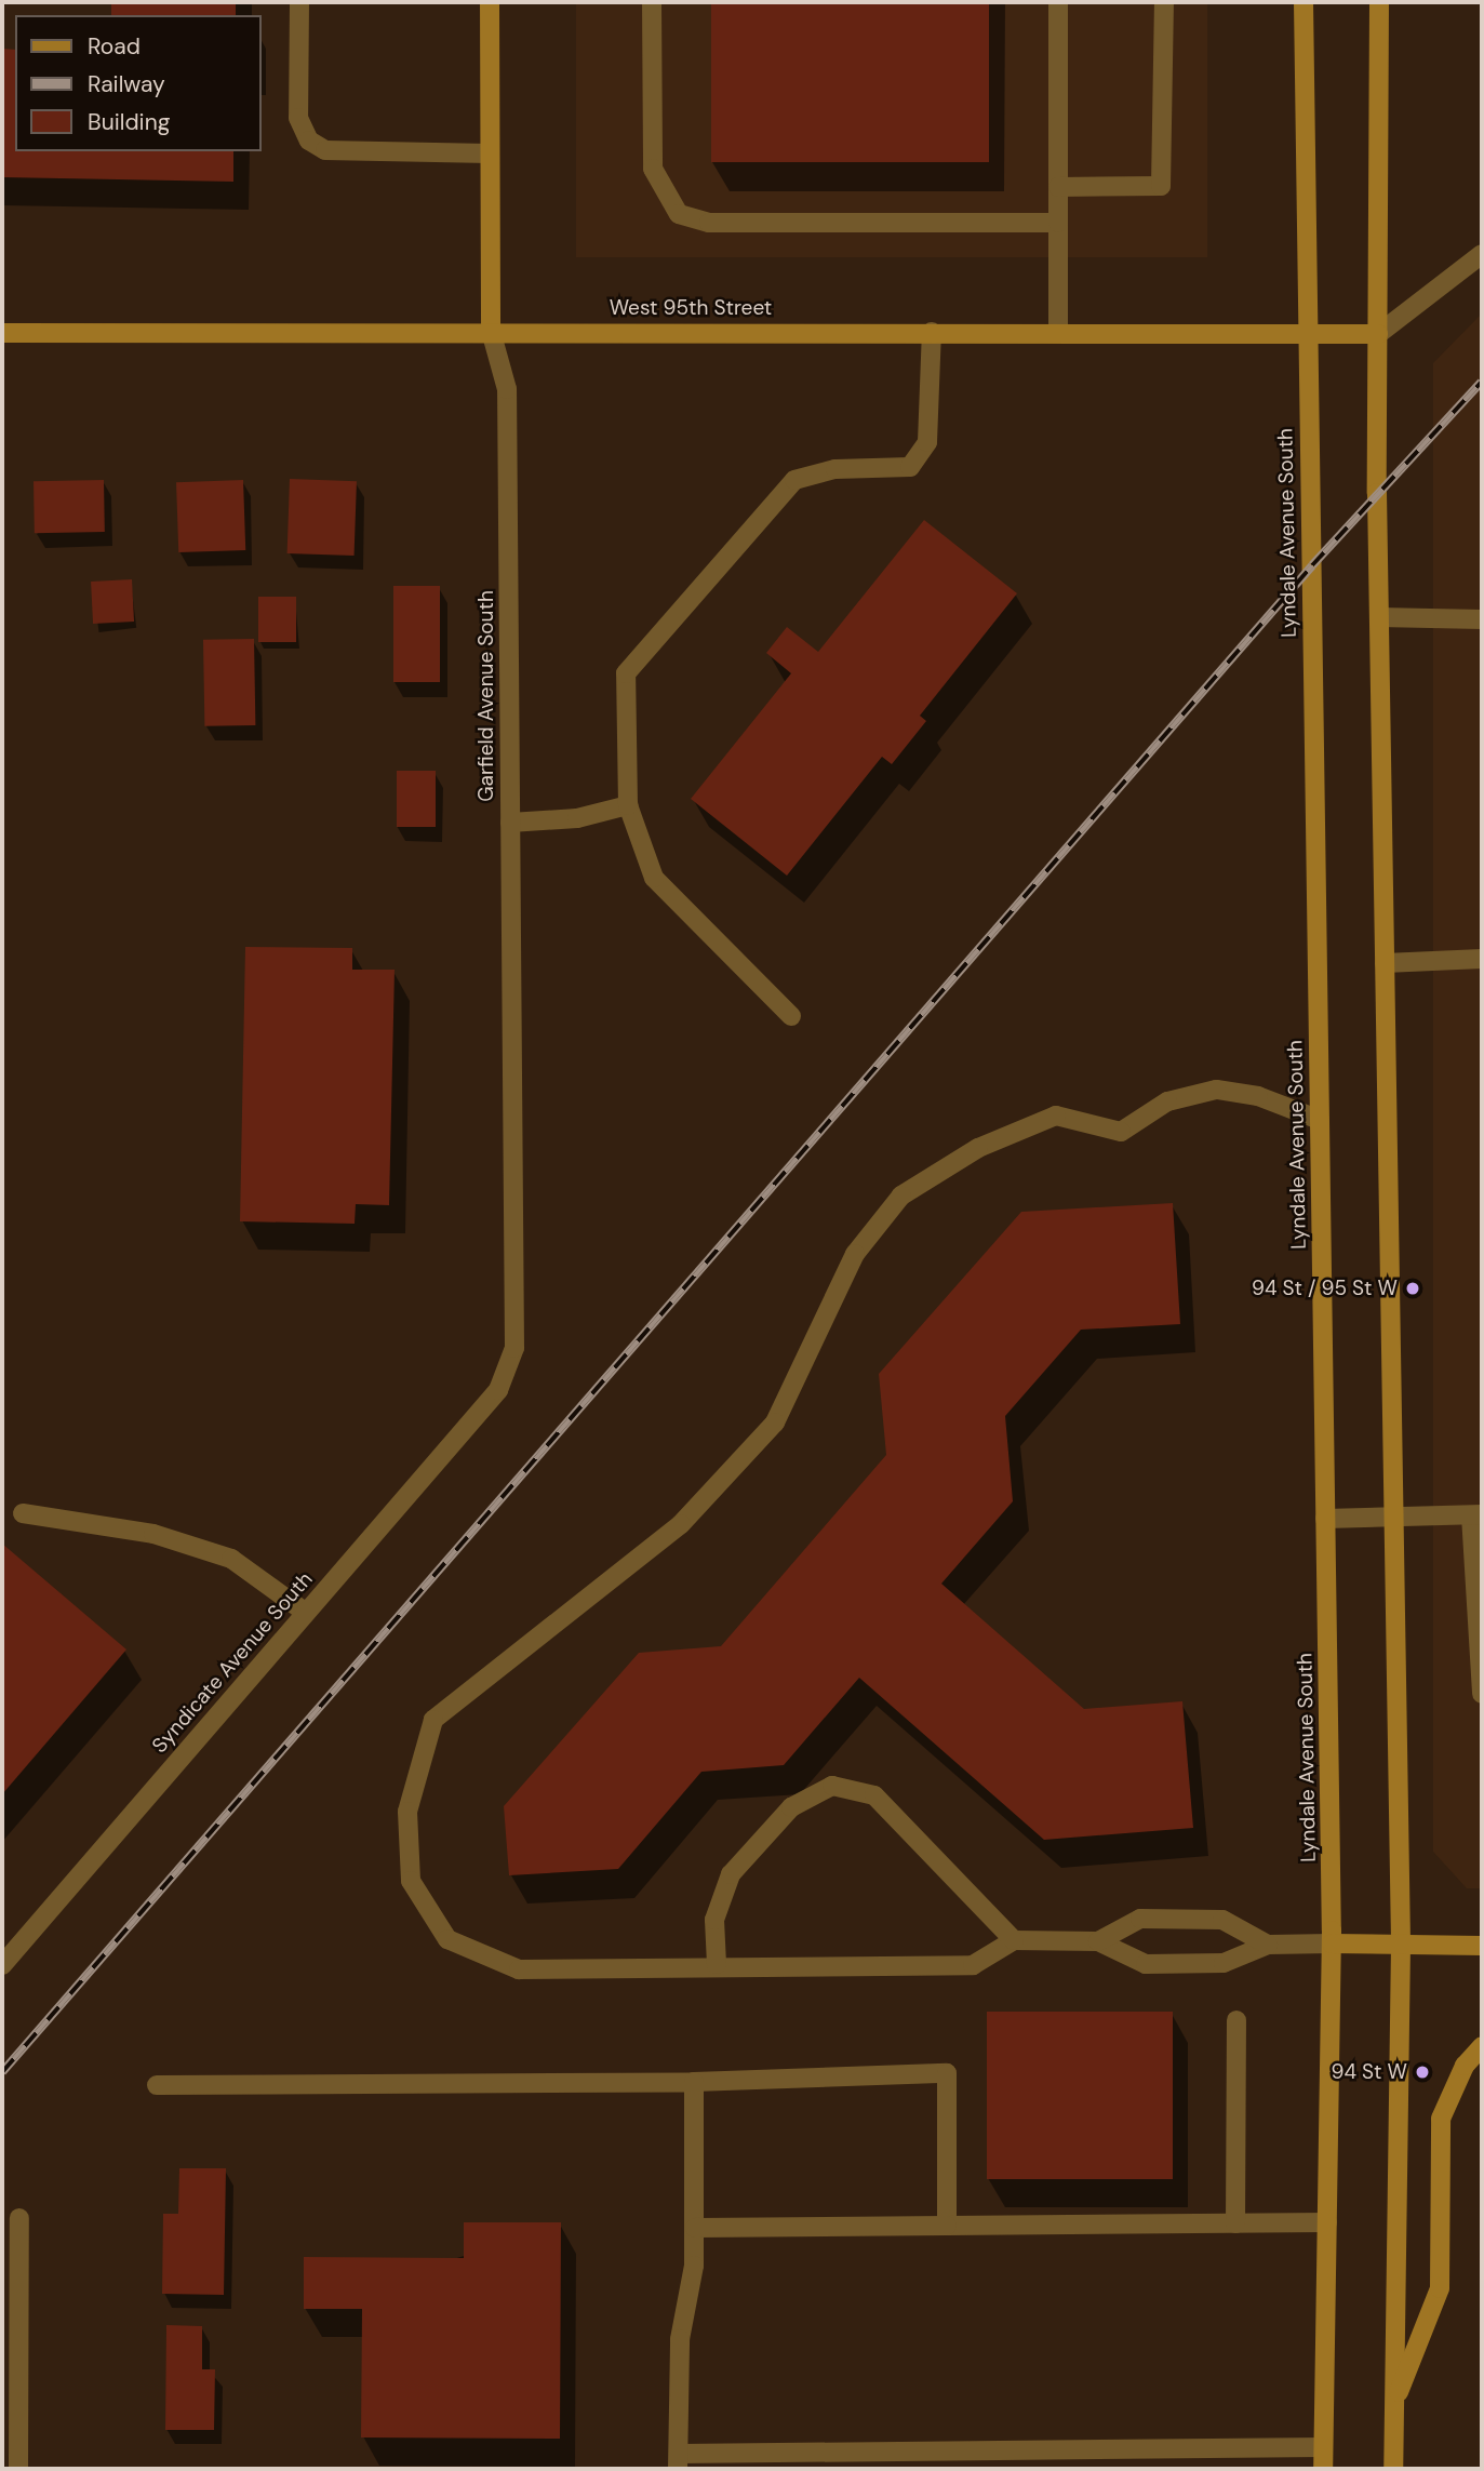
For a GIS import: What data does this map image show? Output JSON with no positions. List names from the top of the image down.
{
  "streets": {
    "main road": ["West 95th Street", "Lyndale Avenue South", "Garfield Avenue South"],
    "street": ["Syndicate Avenue South"]
  },
  "crossings": [
    ["West 95th Street", "Lyndale Avenue South"],
    ["West 95th Street", "Garfield Avenue South"],
    ["Garfield Avenue South", "Syndicate Avenue South"]
  ],
  "places": ["94 St / 95 St W", "94 St W"],
  "legend": ["Road", "Railway", "Building"]
}
